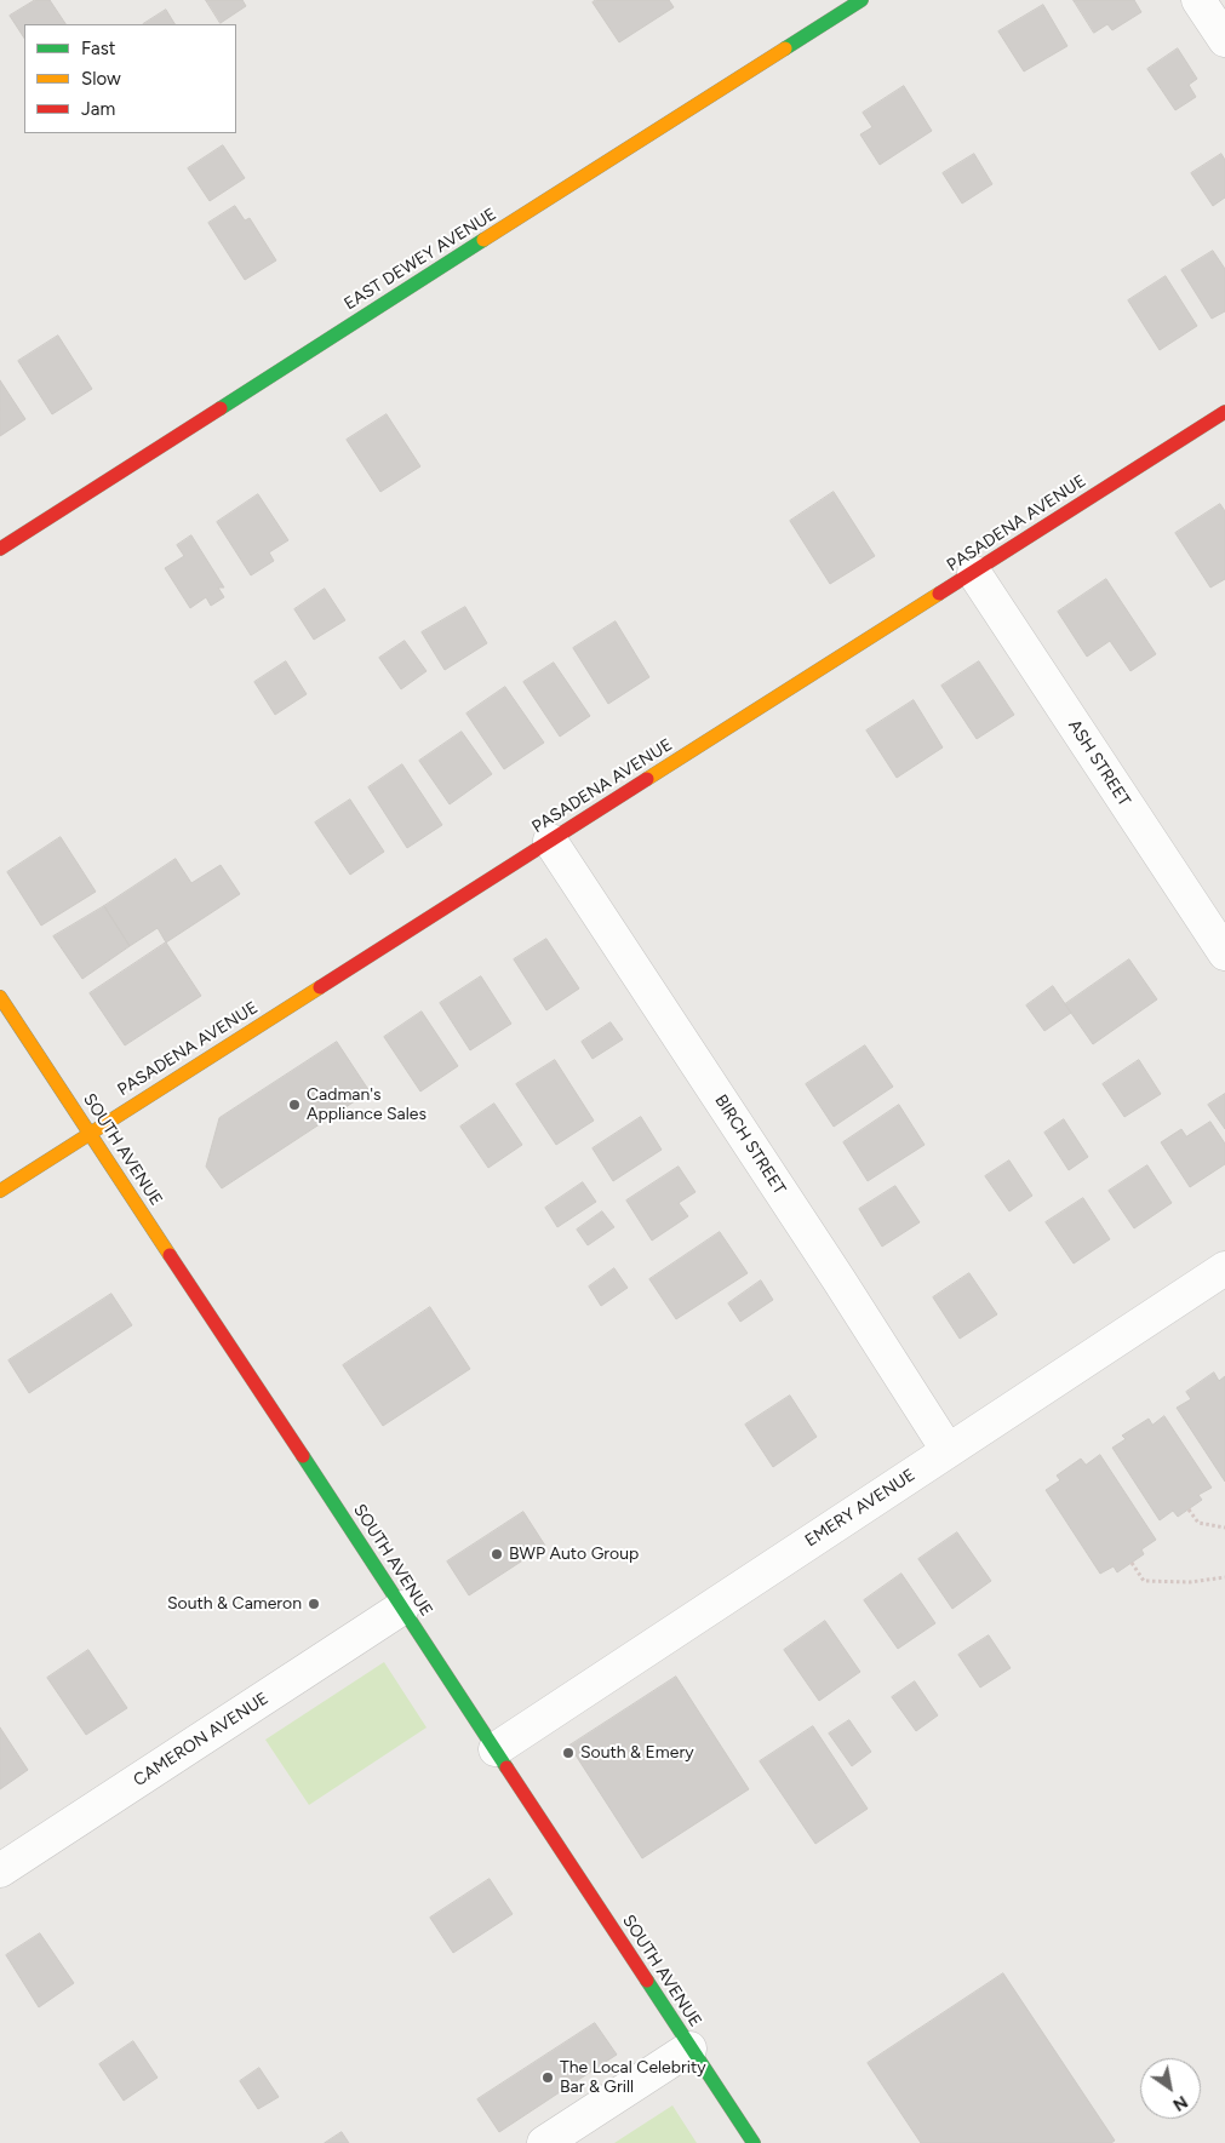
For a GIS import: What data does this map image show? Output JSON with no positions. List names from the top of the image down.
{
  "streets": {
    "street": [
      "EAST DEWEY AVENUE",
      "PASADENA AVENUE",
      "ASH STREET",
      "BIRCH STREET",
      "SOUTH AVENUE",
      "EMERY AVENUE",
      "CAMERON AVENUE"
    ]
  },
  "crossings": [
    ["PASADENA AVENUE", "ASH STREET"],
    ["PASADENA AVENUE", "BIRCH STREET"],
    ["PASADENA AVENUE", "SOUTH AVENUE"],
    ["BIRCH STREET", "EMERY AVENUE"],
    ["SOUTH AVENUE", "EMERY AVENUE"],
    ["SOUTH AVENUE", "CAMERON AVENUE"]
  ],
  "places": [
    "Cadman's Appliance Sales",
    "BWP Auto Group",
    "South & Cameron",
    "South & Emery",
    "The Local Celebrity Bar & Grill"
  ],
  "legend": ["Fast", "Slow", "Jam"],
  "north": "bottom right"
}
